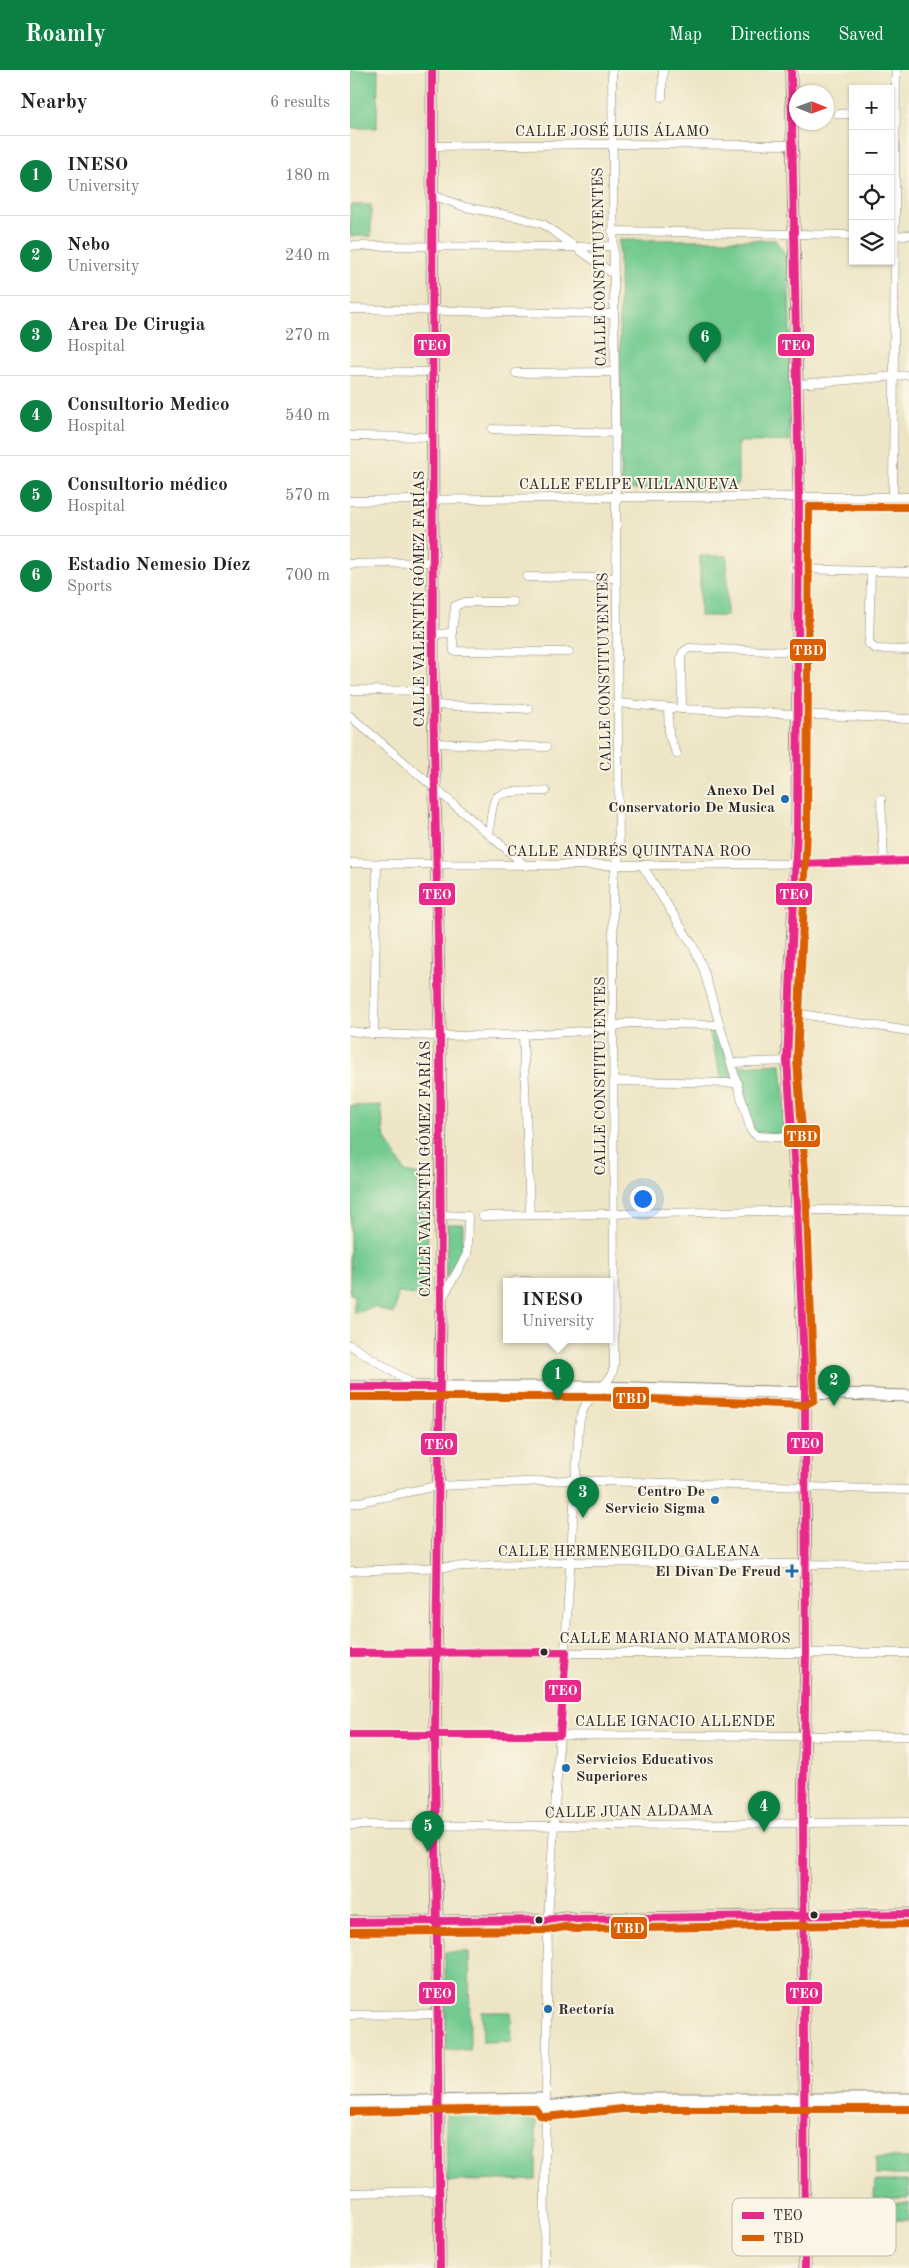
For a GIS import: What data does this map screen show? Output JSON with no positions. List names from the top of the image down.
{
  "streets": {
    "main road": ["CALLE VALENTÍN GÓMEZ FARÍAS"],
    "street": [
      "CALLE JOSÉ LUIS ÁLAMO",
      "CALLE CONSTITUYENTES",
      "CALLE FELIPE VILLANUEVA",
      "CALLE ANDRÉS QUINTANA ROO",
      "CALLE HERMENEGILDO GALEANA",
      "CALLE MARIANO MATAMOROS",
      "CALLE IGNACIO ALLENDE",
      "CALLE JUAN ALDAMA"
    ]
  },
  "crossings": [
    ["CALLE JOSÉ LUIS ÁLAMO", "CALLE CONSTITUYENTES"],
    ["CALLE JOSÉ LUIS ÁLAMO", "CALLE VALENTÍN GÓMEZ FARÍAS"],
    ["CALLE CONSTITUYENTES", "CALLE FELIPE VILLANUEVA"],
    ["CALLE CONSTITUYENTES", "CALLE ANDRÉS QUINTANA ROO"],
    ["CALLE CONSTITUYENTES", "CALLE HERMENEGILDO GALEANA"],
    ["CALLE CONSTITUYENTES", "CALLE MARIANO MATAMOROS"],
    ["CALLE CONSTITUYENTES", "CALLE IGNACIO ALLENDE"],
    ["CALLE CONSTITUYENTES", "CALLE JUAN ALDAMA"],
    ["CALLE FELIPE VILLANUEVA", "CALLE VALENTÍN GÓMEZ FARÍAS"],
    ["CALLE VALENTÍN GÓMEZ FARÍAS", "CALLE ANDRÉS QUINTANA ROO"],
    ["CALLE VALENTÍN GÓMEZ FARÍAS", "CALLE HERMENEGILDO GALEANA"],
    ["CALLE VALENTÍN GÓMEZ FARÍAS", "CALLE MARIANO MATAMOROS"],
    ["CALLE VALENTÍN GÓMEZ FARÍAS", "CALLE IGNACIO ALLENDE"],
    ["CALLE VALENTÍN GÓMEZ FARÍAS", "CALLE JUAN ALDAMA"]
  ],
  "places": {
    "other": [
      "Anexo Del Conservatorio De Musica",
      "Centro De Servicio Sigma",
      "Servicios Educativos Superiores",
      "Rectoría"
    ],
    "health": ["El Divan De Freud"]
  },
  "lines": ["transit line TEO", "transit line TBD"],
  "legend": ["TEO", "TBD"],
  "north": "right",
  "page": {
    "header": "Roamly",
    "nav": ["Map", "Directions", "Saved"],
    "heading": ["Nearby", "6 results"],
    "map_buttons": ["+", "−"],
    "list": [
      {
        "mark": "1",
        "name": "INESO",
        "note": "University",
        "value": "180 m"
      },
      {
        "mark": "2",
        "name": "Nebo",
        "note": "University",
        "value": "240 m"
      },
      {
        "mark": "3",
        "name": "Area De Cirugia",
        "note": "Hospital",
        "value": "270 m"
      },
      {
        "mark": "4",
        "name": "Consultorio Medico",
        "note": "Hospital",
        "value": "540 m"
      },
      {
        "mark": "5",
        "name": "Consultorio médico",
        "note": "Hospital",
        "value": "570 m"
      },
      {
        "mark": "6",
        "name": "Estadio Nemesio Díez",
        "note": "Sports",
        "value": "700 m"
      }
    ],
    "pins": [
      "6",
      "1",
      "2",
      "3",
      "4",
      "5"
    ],
    "popup": ["INESO", "University"]
  }
}
